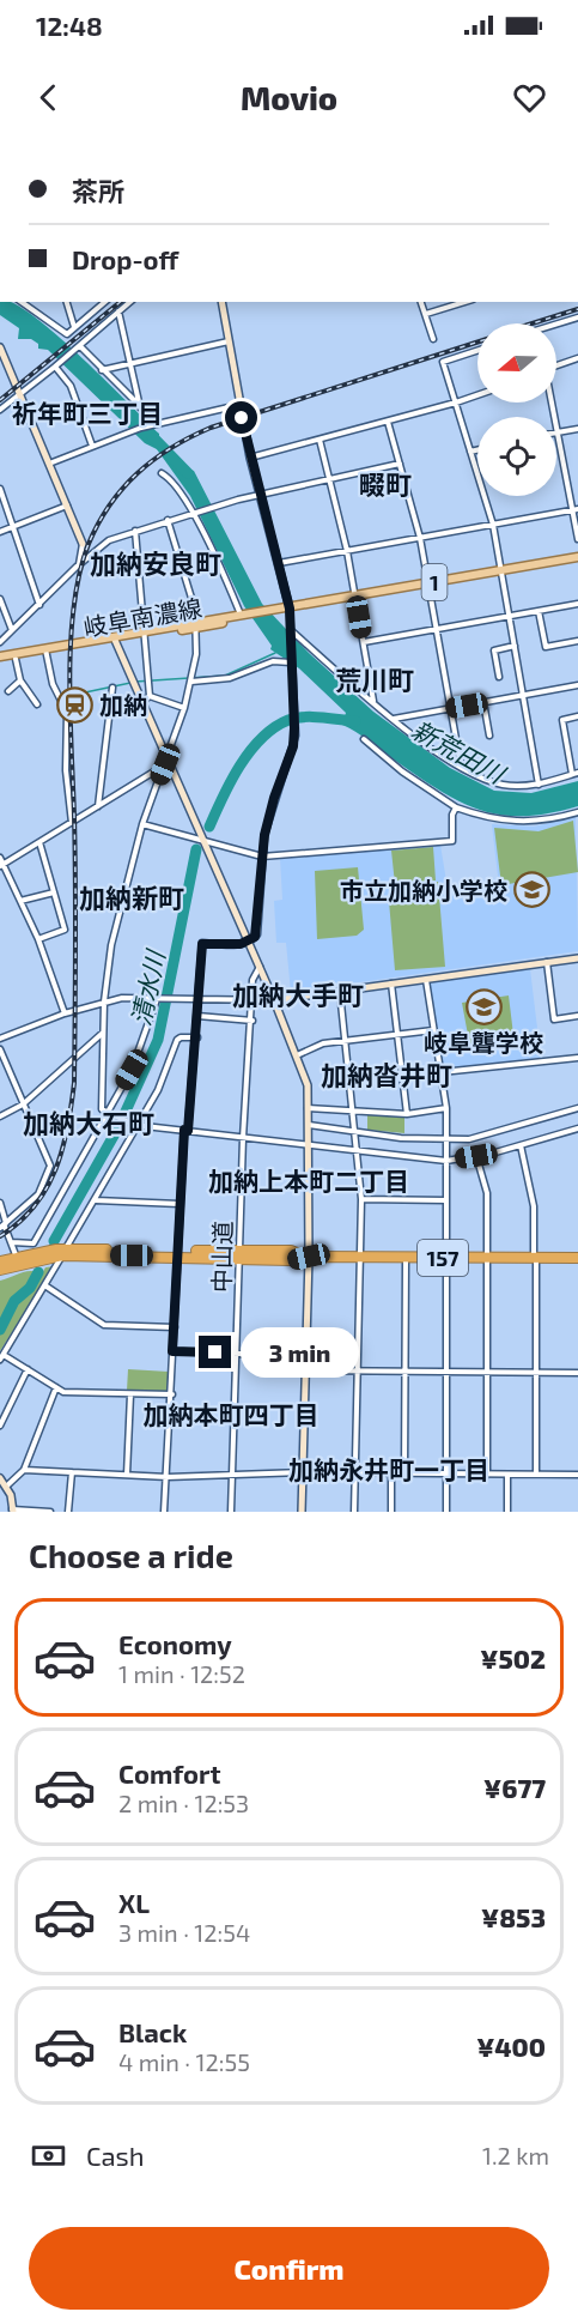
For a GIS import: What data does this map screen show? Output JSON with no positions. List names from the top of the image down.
{
  "streets": {
    "highway": ["157"],
    "main road": ["1", "岐阜南濃線"],
    "street": ["中山道"]
  },
  "crossings": [
    ["中山道", "157"]
  ],
  "districts": [
    "祈年町三丁目",
    "畷町",
    "加納安良町",
    "荒川町",
    "加納新町",
    "加納大手町",
    "加納沓井町",
    "加納大石町",
    "加納上本町二丁目",
    "加納本町四丁目",
    "加納永井町一丁目"
  ],
  "water": ["新荒田川", "清水川"],
  "places": {
    "station": ["加納"],
    "school or university": ["市立加納小学校", "岐阜聾学校"]
  },
  "north": "left",
  "page": {
    "status": "12:48",
    "header": "Movio",
    "banner": ["茶所", "Drop-off"],
    "bubble": "3 min",
    "heading": "Choose a ride",
    "list": [
      {
        "name": "Economy",
        "note": "1 min · 12:52",
        "value": "¥502"
      },
      {
        "name": "Comfort",
        "note": "2 min · 12:53",
        "value": "¥677"
      },
      {
        "name": "XL",
        "note": "3 min · 12:54",
        "value": "¥853"
      },
      {
        "name": "Black",
        "note": "4 min · 12:55",
        "value": "¥400"
      }
    ],
    "pay": ["Cash", "1.2 km"],
    "buttons": "Confirm"
  }
}
